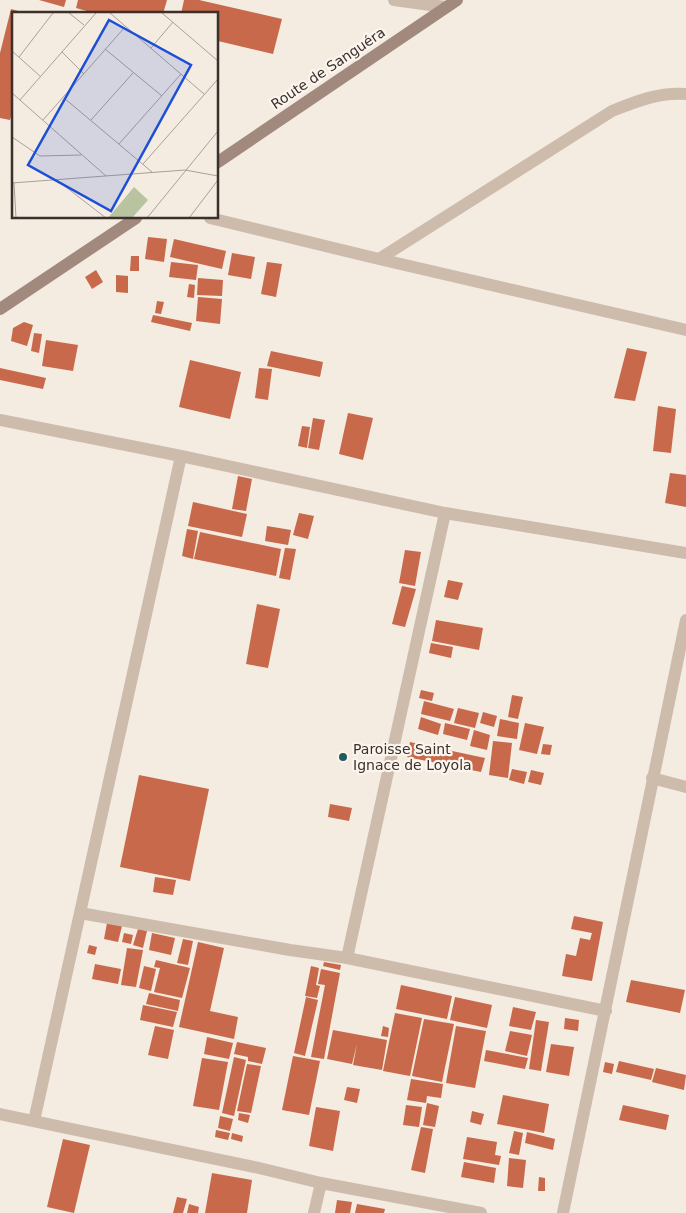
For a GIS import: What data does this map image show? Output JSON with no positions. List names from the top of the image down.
{
  "streets": {
    "street": ["Route de Sanguéra"]
  },
  "places": ["Paroisse Saint Ignace de Loyola"]
}
